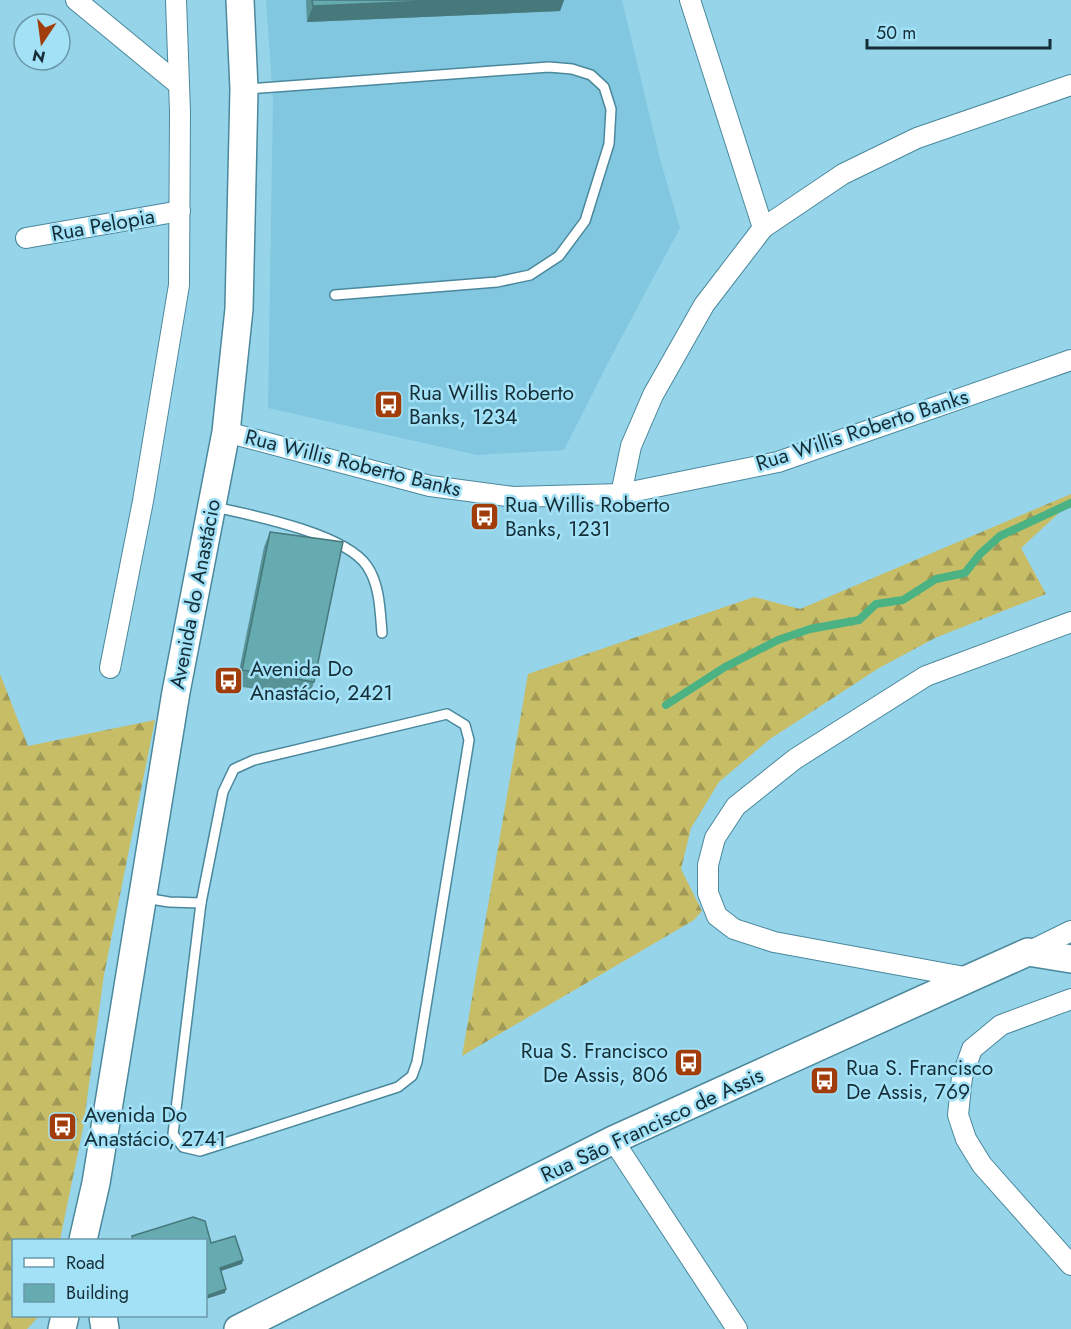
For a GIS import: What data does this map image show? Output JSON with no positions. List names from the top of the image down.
{
  "streets": {
    "main road": ["Avenida do Anastácio", "Rua São Francisco de Assis"],
    "street": ["Rua Pelopia", "Rua Willis Roberto Banks"]
  },
  "crossings": [
    ["Rua Willis Roberto Banks", "Avenida do Anastácio"]
  ],
  "places": {
    "bus stop": [
      "Rua Willis Roberto Banks, 1234",
      "Rua Willis Roberto Banks, 1231",
      "Avenida Do Anastácio, 2421",
      "Rua S. Francisco De Assis, 806",
      "Rua S. Francisco De Assis, 769",
      "Avenida Do Anastácio, 2741"
    ]
  },
  "legend": ["Road", "Building"],
  "scale_bar": "50 m",
  "north": "bottom"
}
